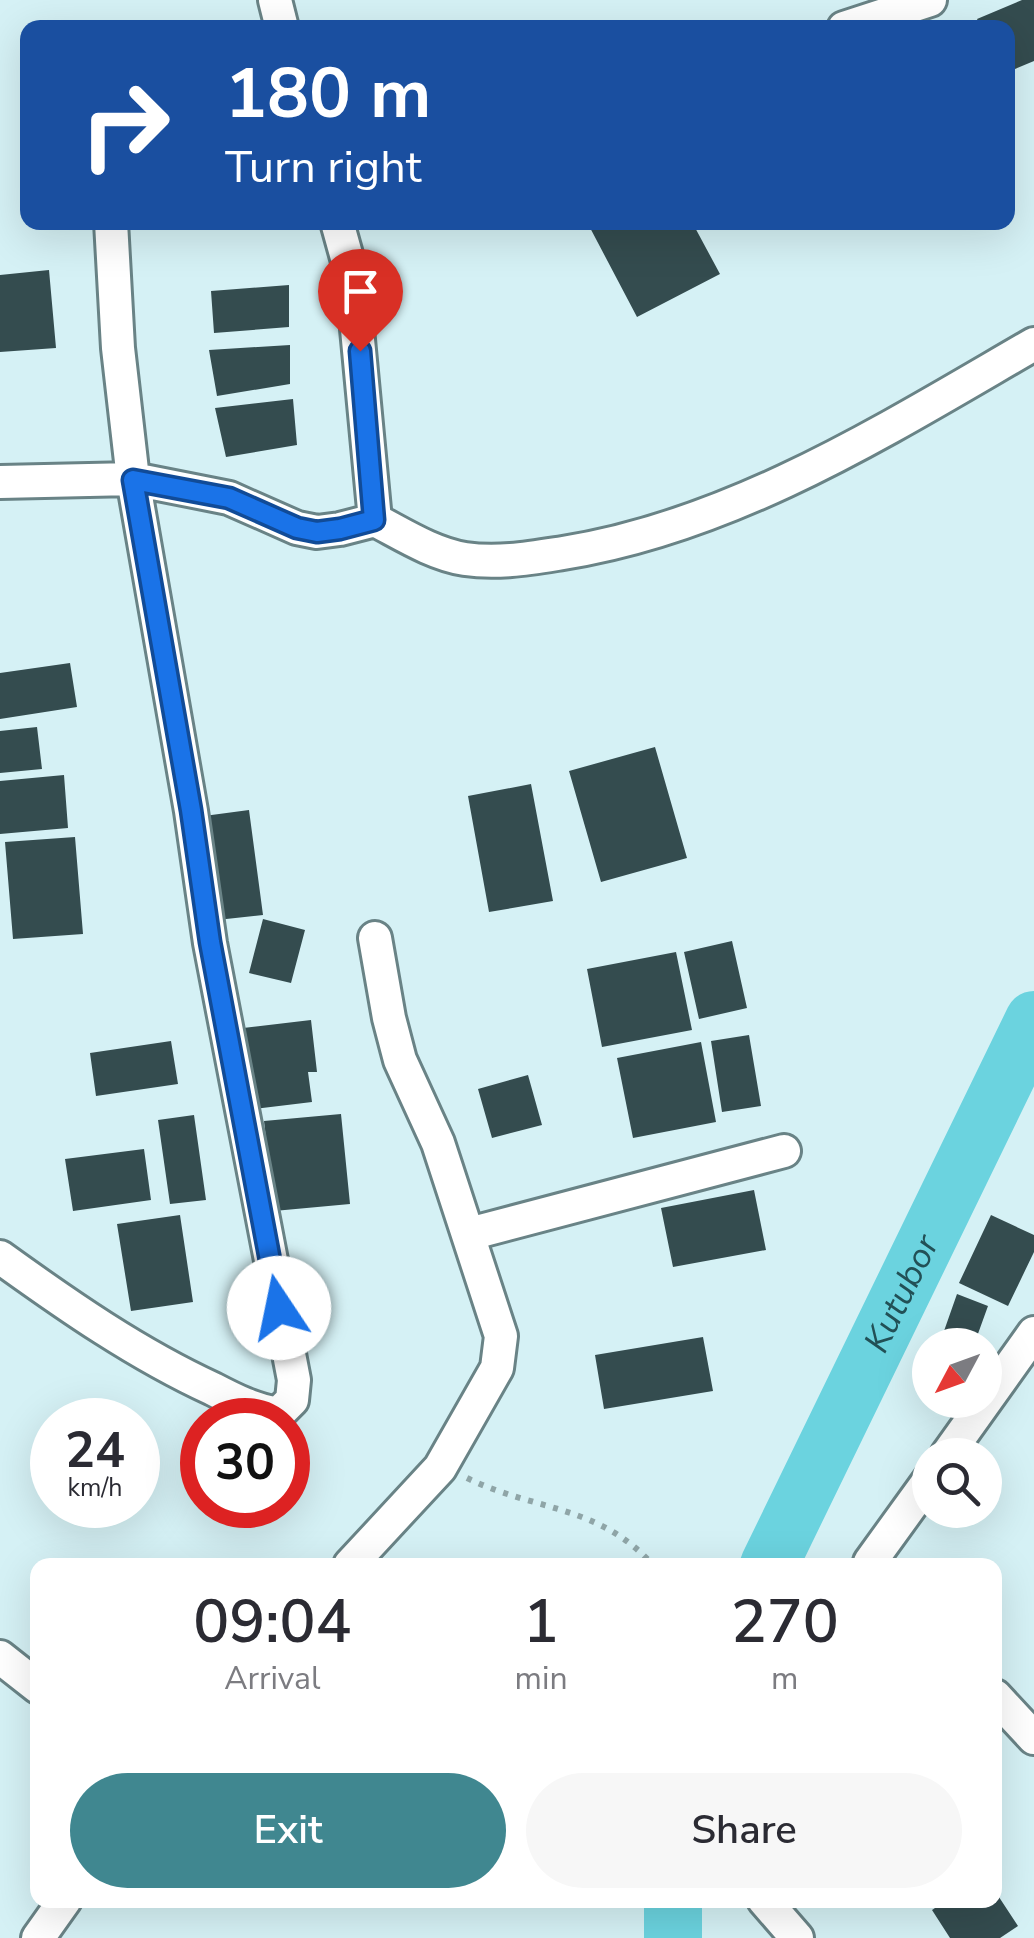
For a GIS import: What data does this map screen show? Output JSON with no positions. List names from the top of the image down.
{
  "water": ["Kutubor"],
  "north": "bottom left",
  "page": {
    "turn": ["180 m", "Turn right"],
    "speed": "24 km/h",
    "limit": "30",
    "eta": [
      "09:04",
      "Arrival",
      "1",
      "min",
      "270",
      "m"
    ],
    "buttons": ["Exit", "Share"]
  }
}
